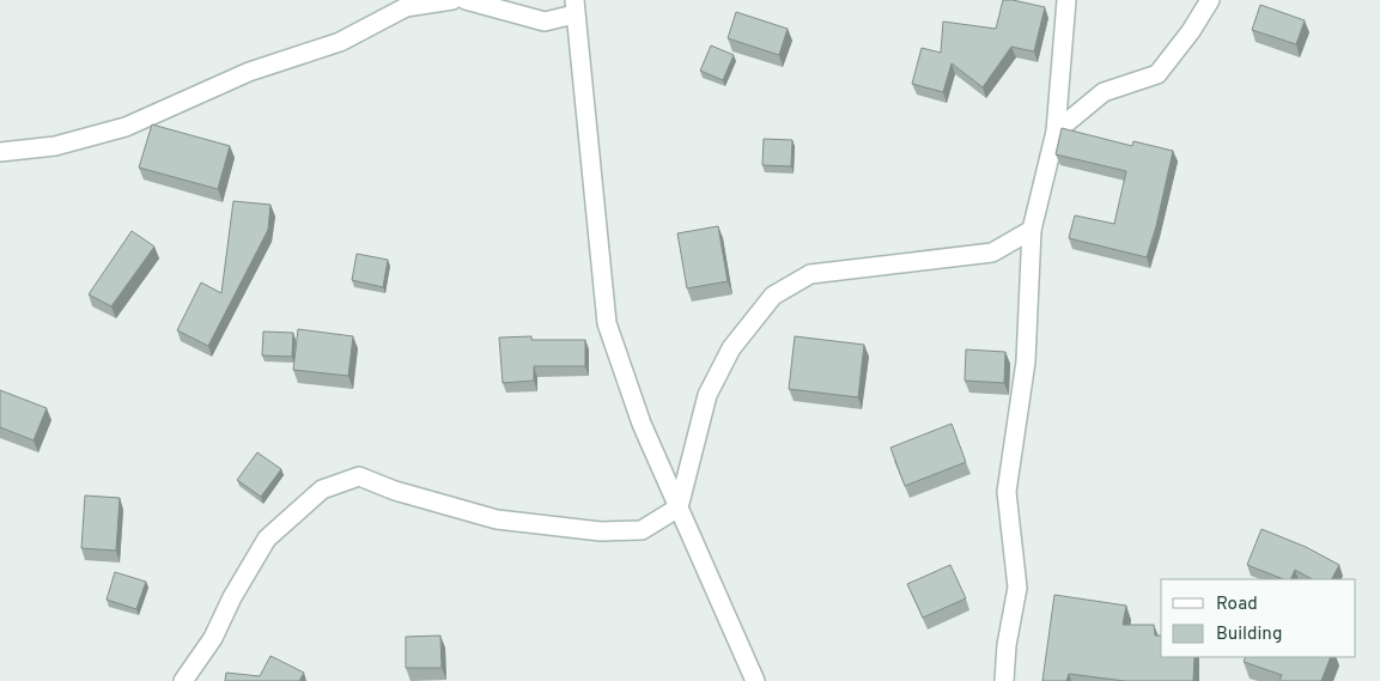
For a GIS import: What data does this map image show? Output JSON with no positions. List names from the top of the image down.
{
  "legend": ["Road", "Building"]
}
